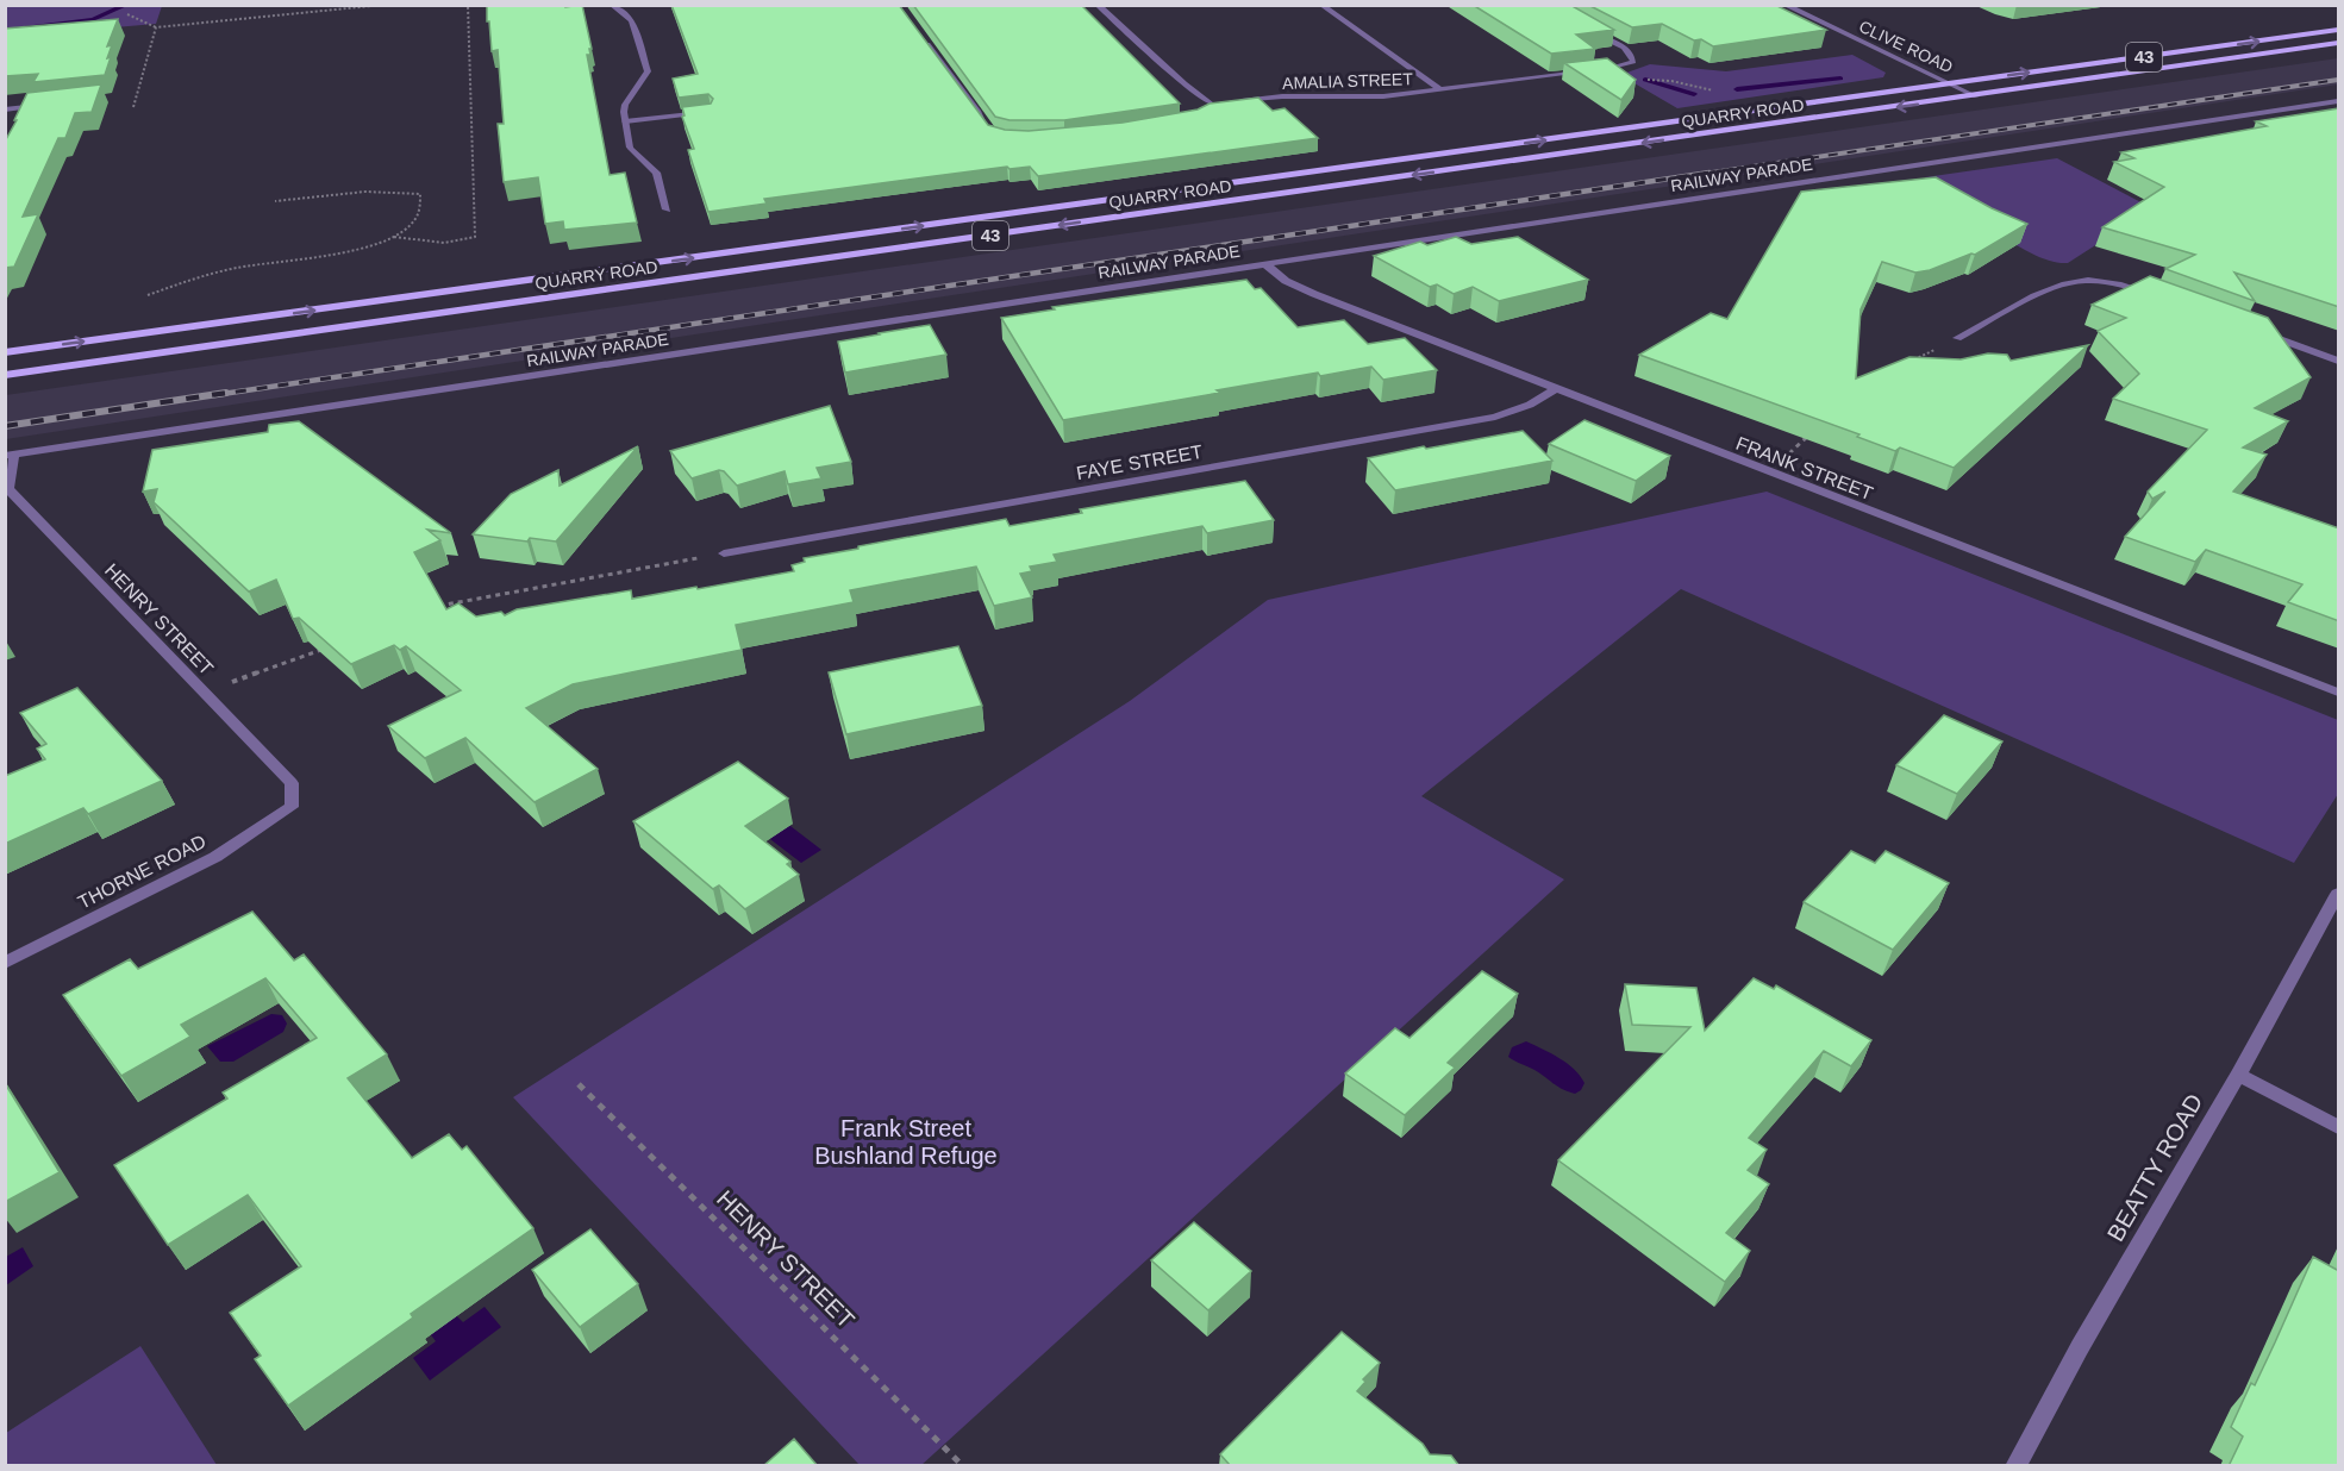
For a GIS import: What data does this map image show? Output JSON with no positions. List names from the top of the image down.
{
  "streets": {
    "main road": ["43", "QUARRY ROAD"],
    "street": [
      "CLIVE ROAD",
      "AMALIA STREET",
      "RAILWAY PARADE",
      "FAYE STREET",
      "FRANK STREET",
      "HENRY STREET",
      "THORNE ROAD",
      "BEATTY ROAD"
    ]
  },
  "crossings": [
    ["CLIVE ROAD", "QUARRY ROAD"],
    ["RAILWAY PARADE", "FRANK STREET"],
    ["RAILWAY PARADE", "HENRY STREET"],
    ["FAYE STREET", "FRANK STREET"],
    ["HENRY STREET", "THORNE ROAD"]
  ],
  "parks": ["Frank Street Bushland Refuge"]
}
